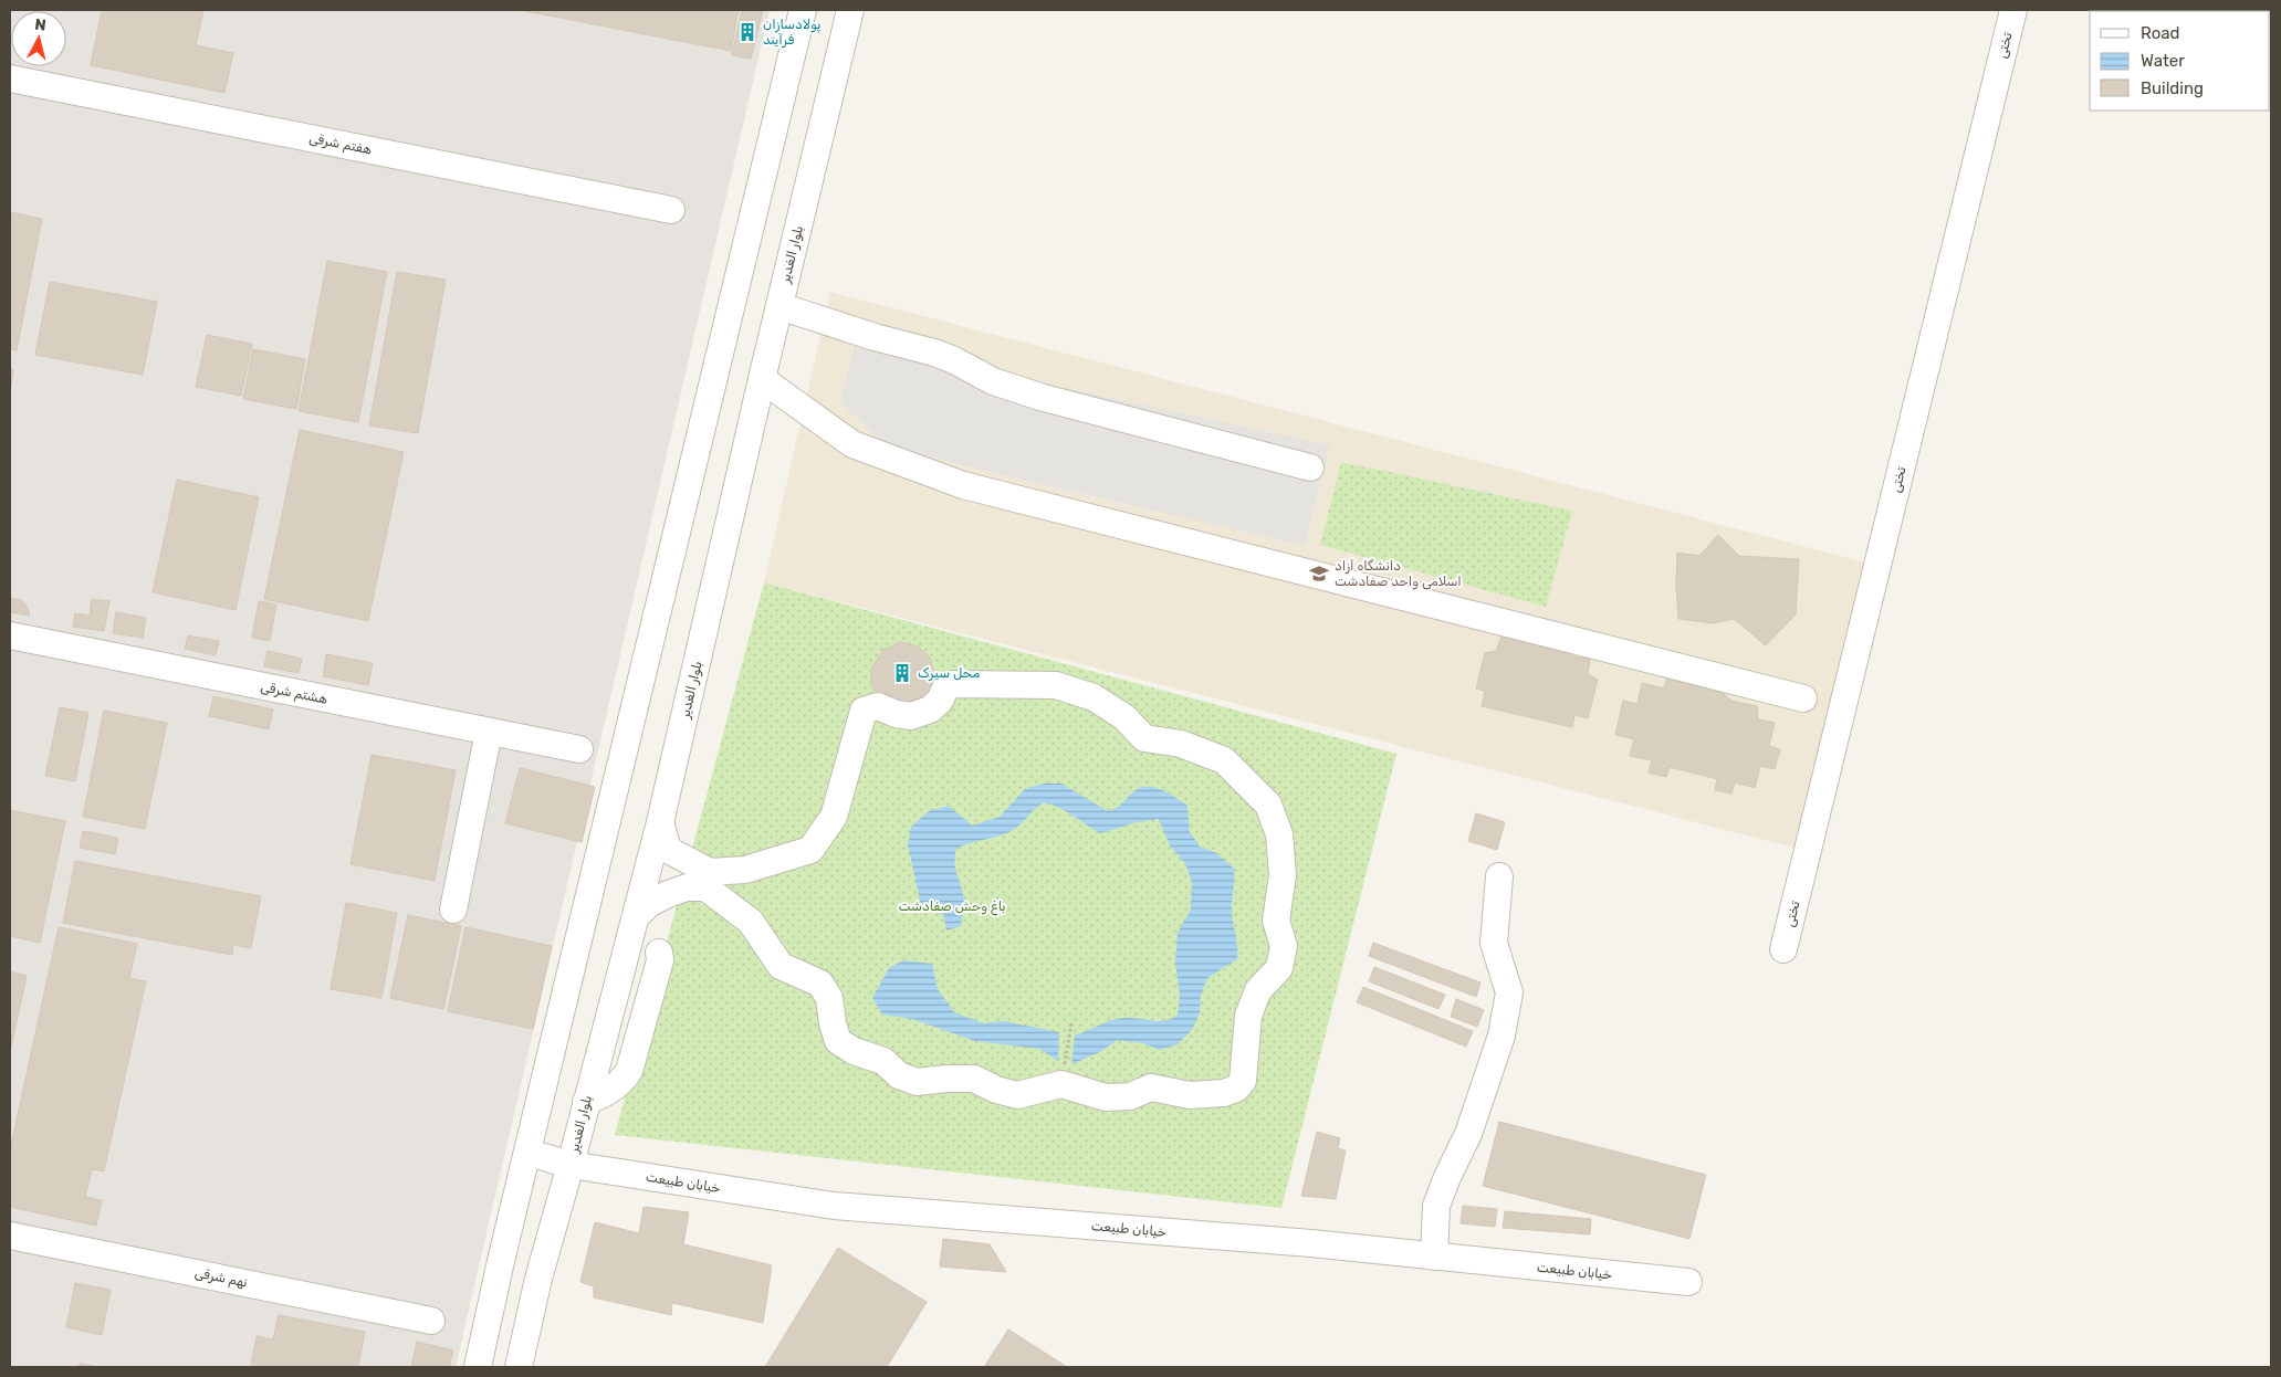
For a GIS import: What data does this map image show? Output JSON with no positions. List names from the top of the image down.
{
  "streets": {
    "street": [
      "تختی",
      "هفتم شرقی",
      "بلوار الغدیر",
      "هشتم شرقی",
      "خیابان طبیعت",
      "نهم شرقی"
    ]
  },
  "crossings": [
    ["بلوار الغدیر", "خیابان طبیعت"]
  ],
  "parks": ["باغ وحش صفادشت"],
  "places": {
    "building": ["پولادسازان فرآیند", "محل سیرک"],
    "school or university": ["دانشگاه آزاد اسلامی واحد صفادشت"]
  },
  "legend": ["Road", "Water", "Building"],
  "north": "top"
}
